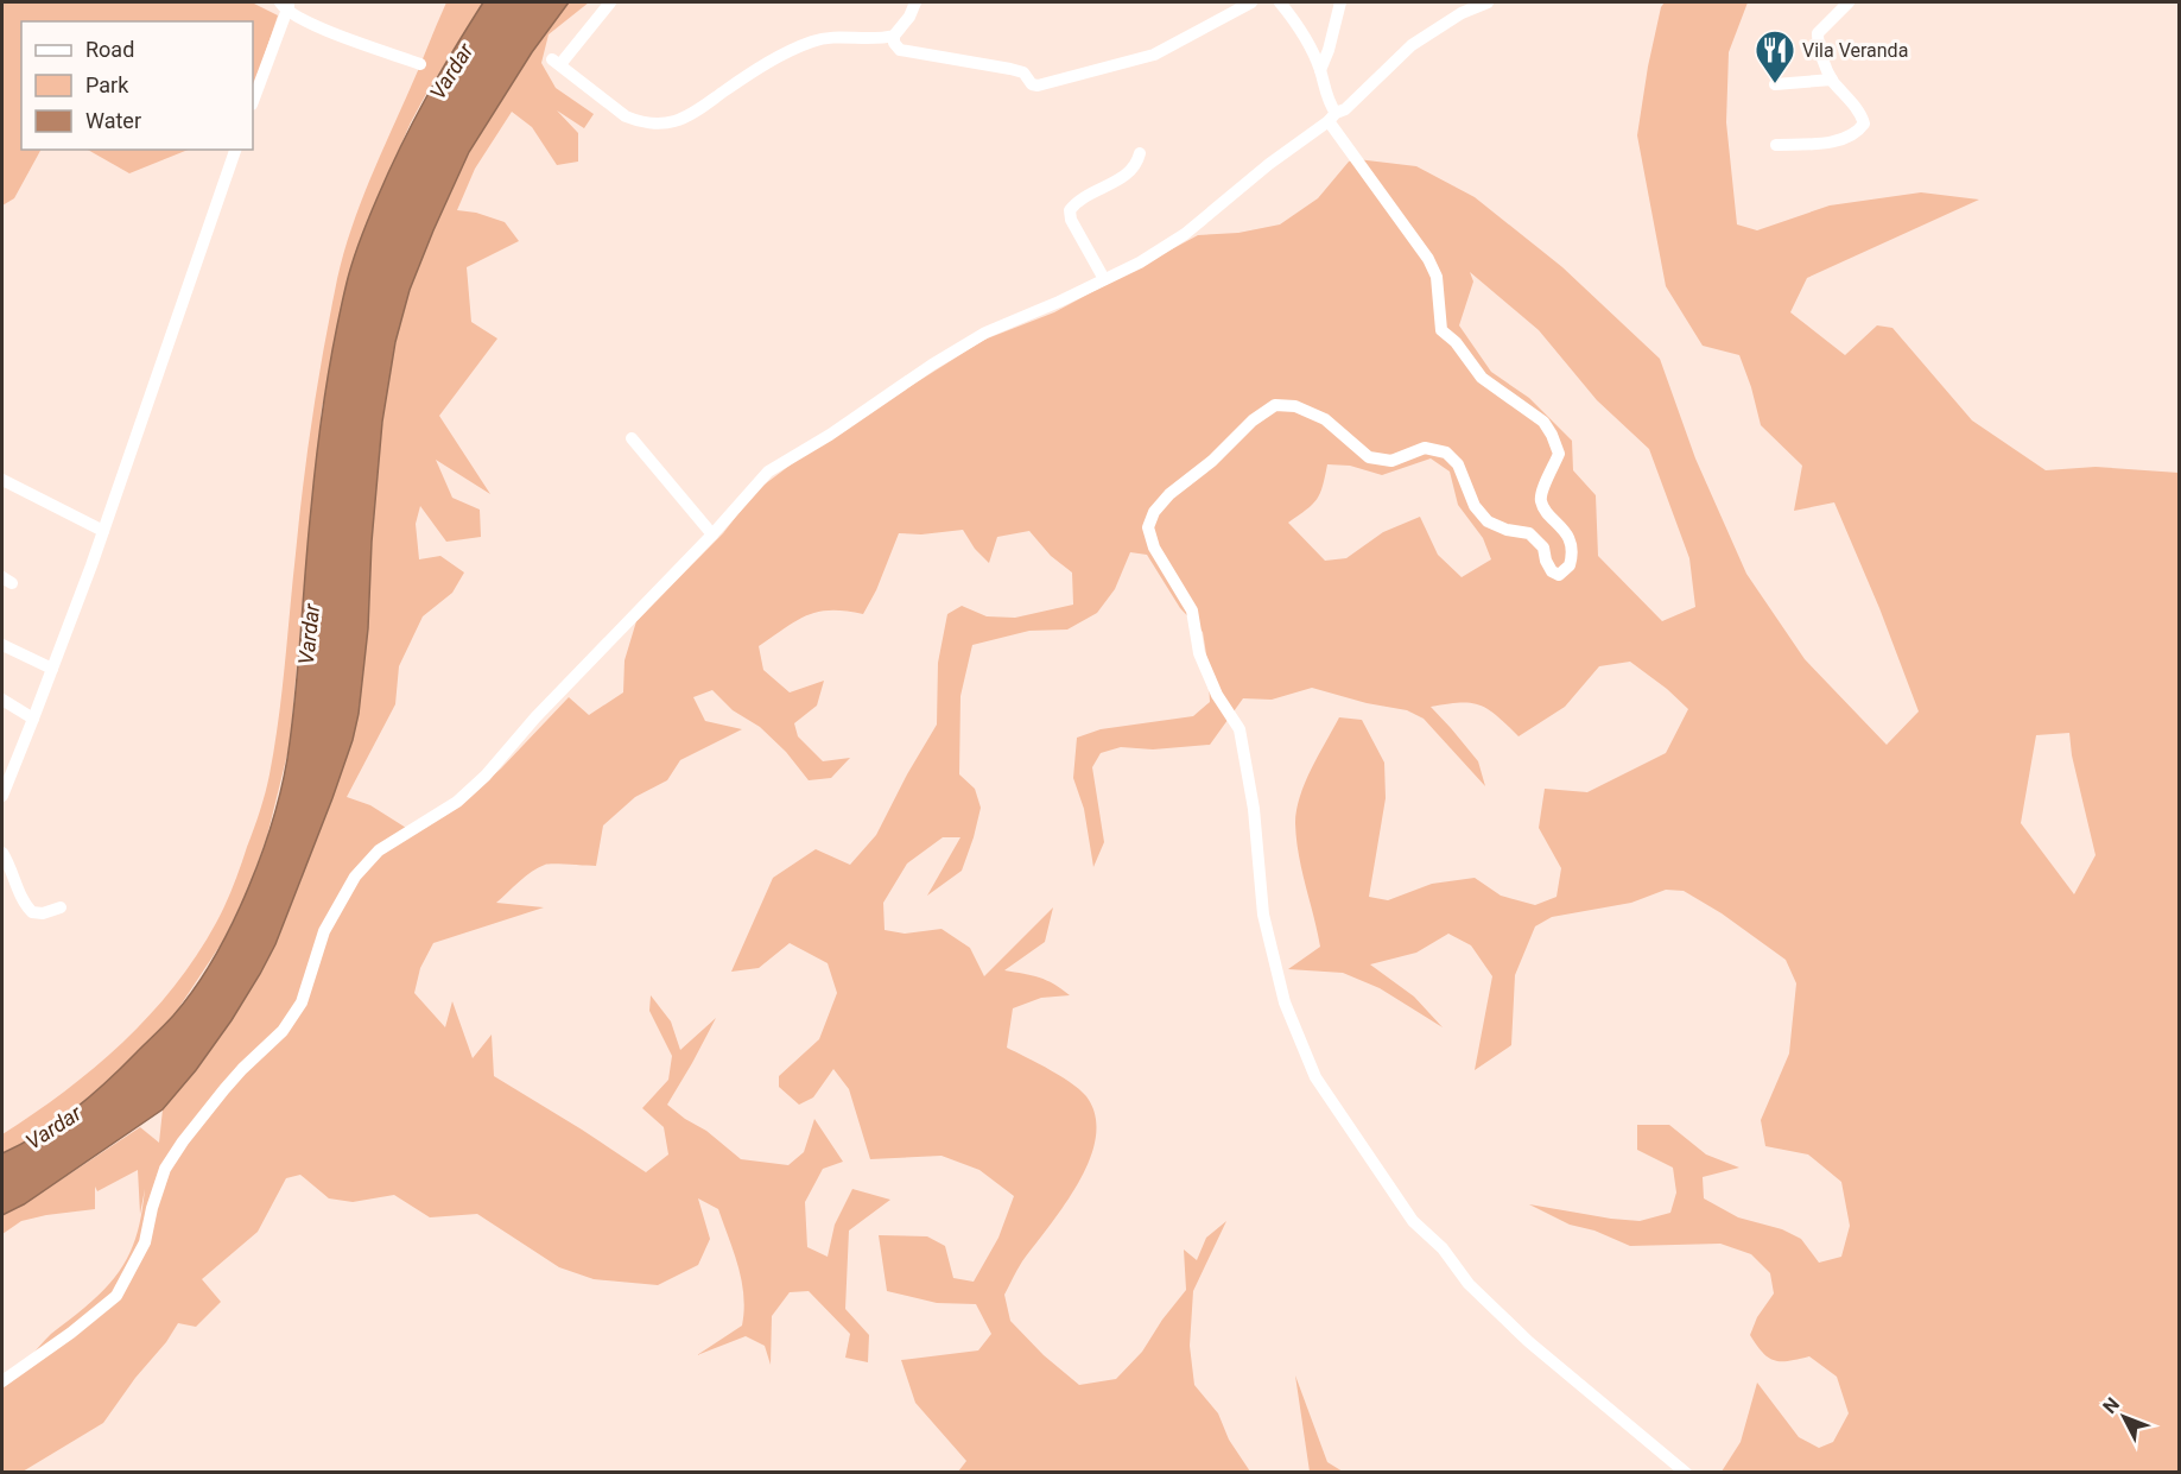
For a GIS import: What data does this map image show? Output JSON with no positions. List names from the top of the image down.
{
  "water": ["Vardar"],
  "places": {
    "restaurant": ["Vila Veranda"]
  },
  "legend": ["Road", "Park", "Water"],
  "north": "top left"
}
